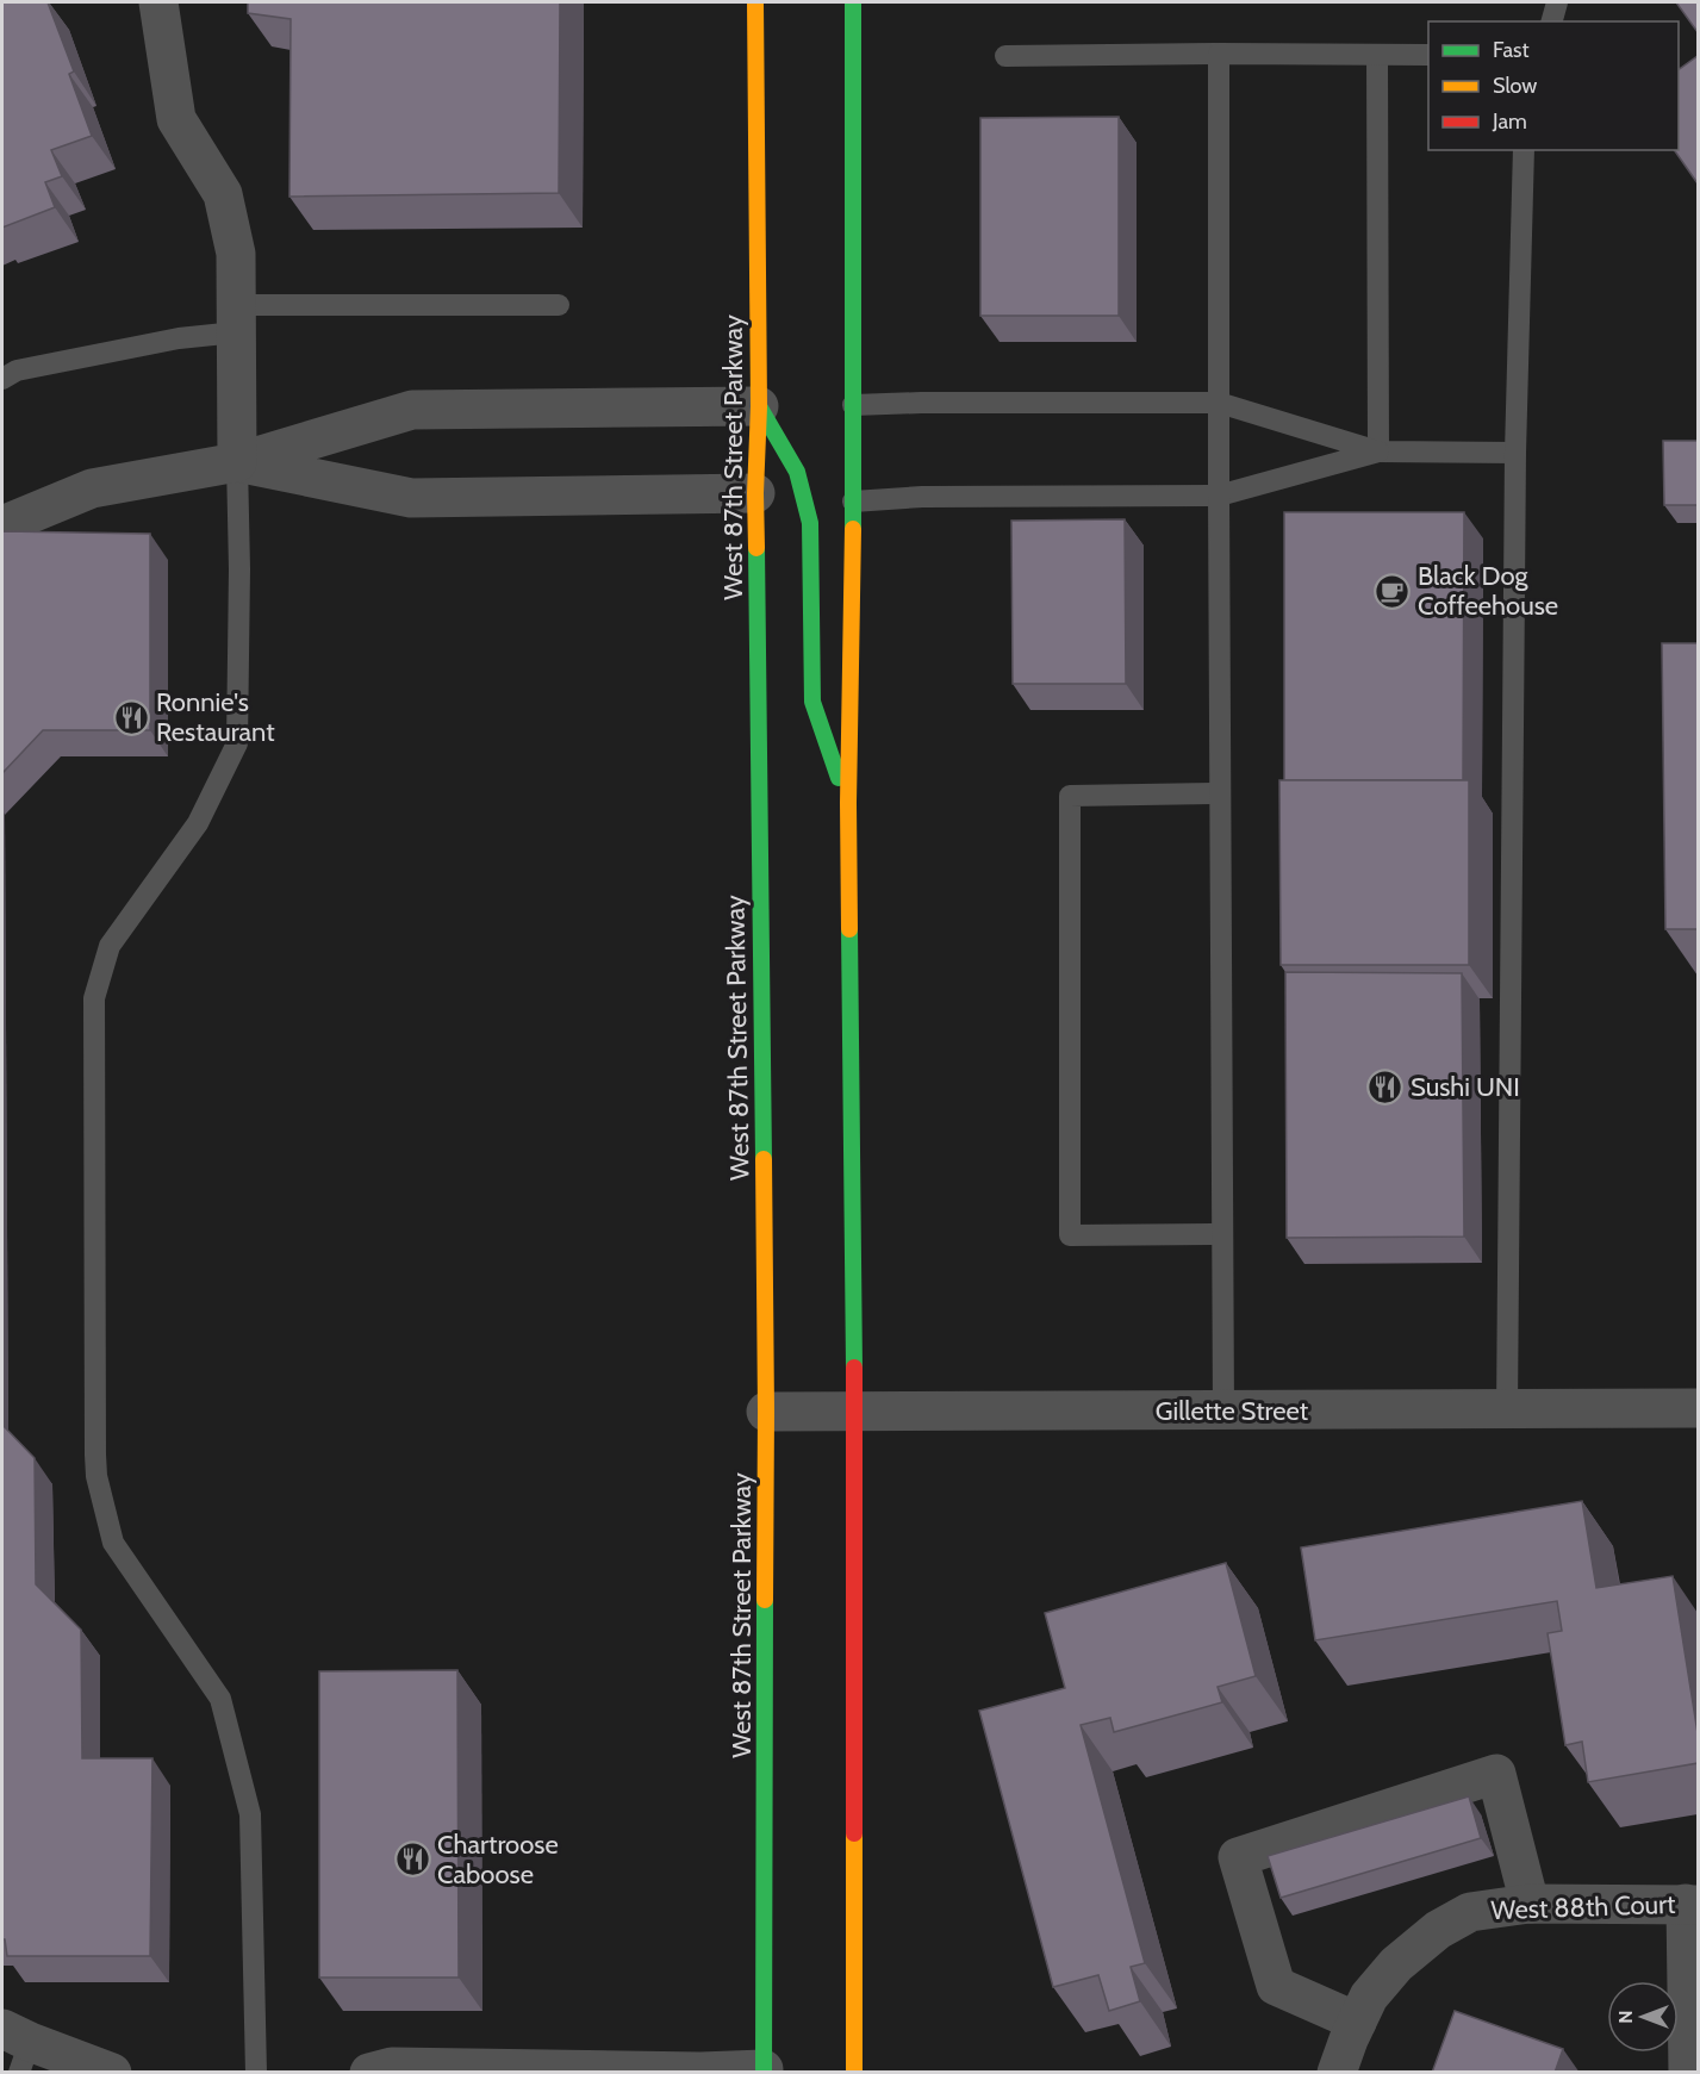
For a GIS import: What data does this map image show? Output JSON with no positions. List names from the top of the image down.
{
  "streets": {
    "main road": ["West 87th Street Parkway"],
    "street": ["Gillette Street", "West 88th Court"]
  },
  "crossings": [
    ["West 87th Street Parkway", "Gillette Street"]
  ],
  "places": {
    "cafe": ["Black Dog Coffeehouse"],
    "restaurant": ["Ronnie's Restaurant", "Sushi UNI", "Chartroose Caboose"]
  },
  "legend": ["Fast", "Slow", "Jam"],
  "north": "left"
}
